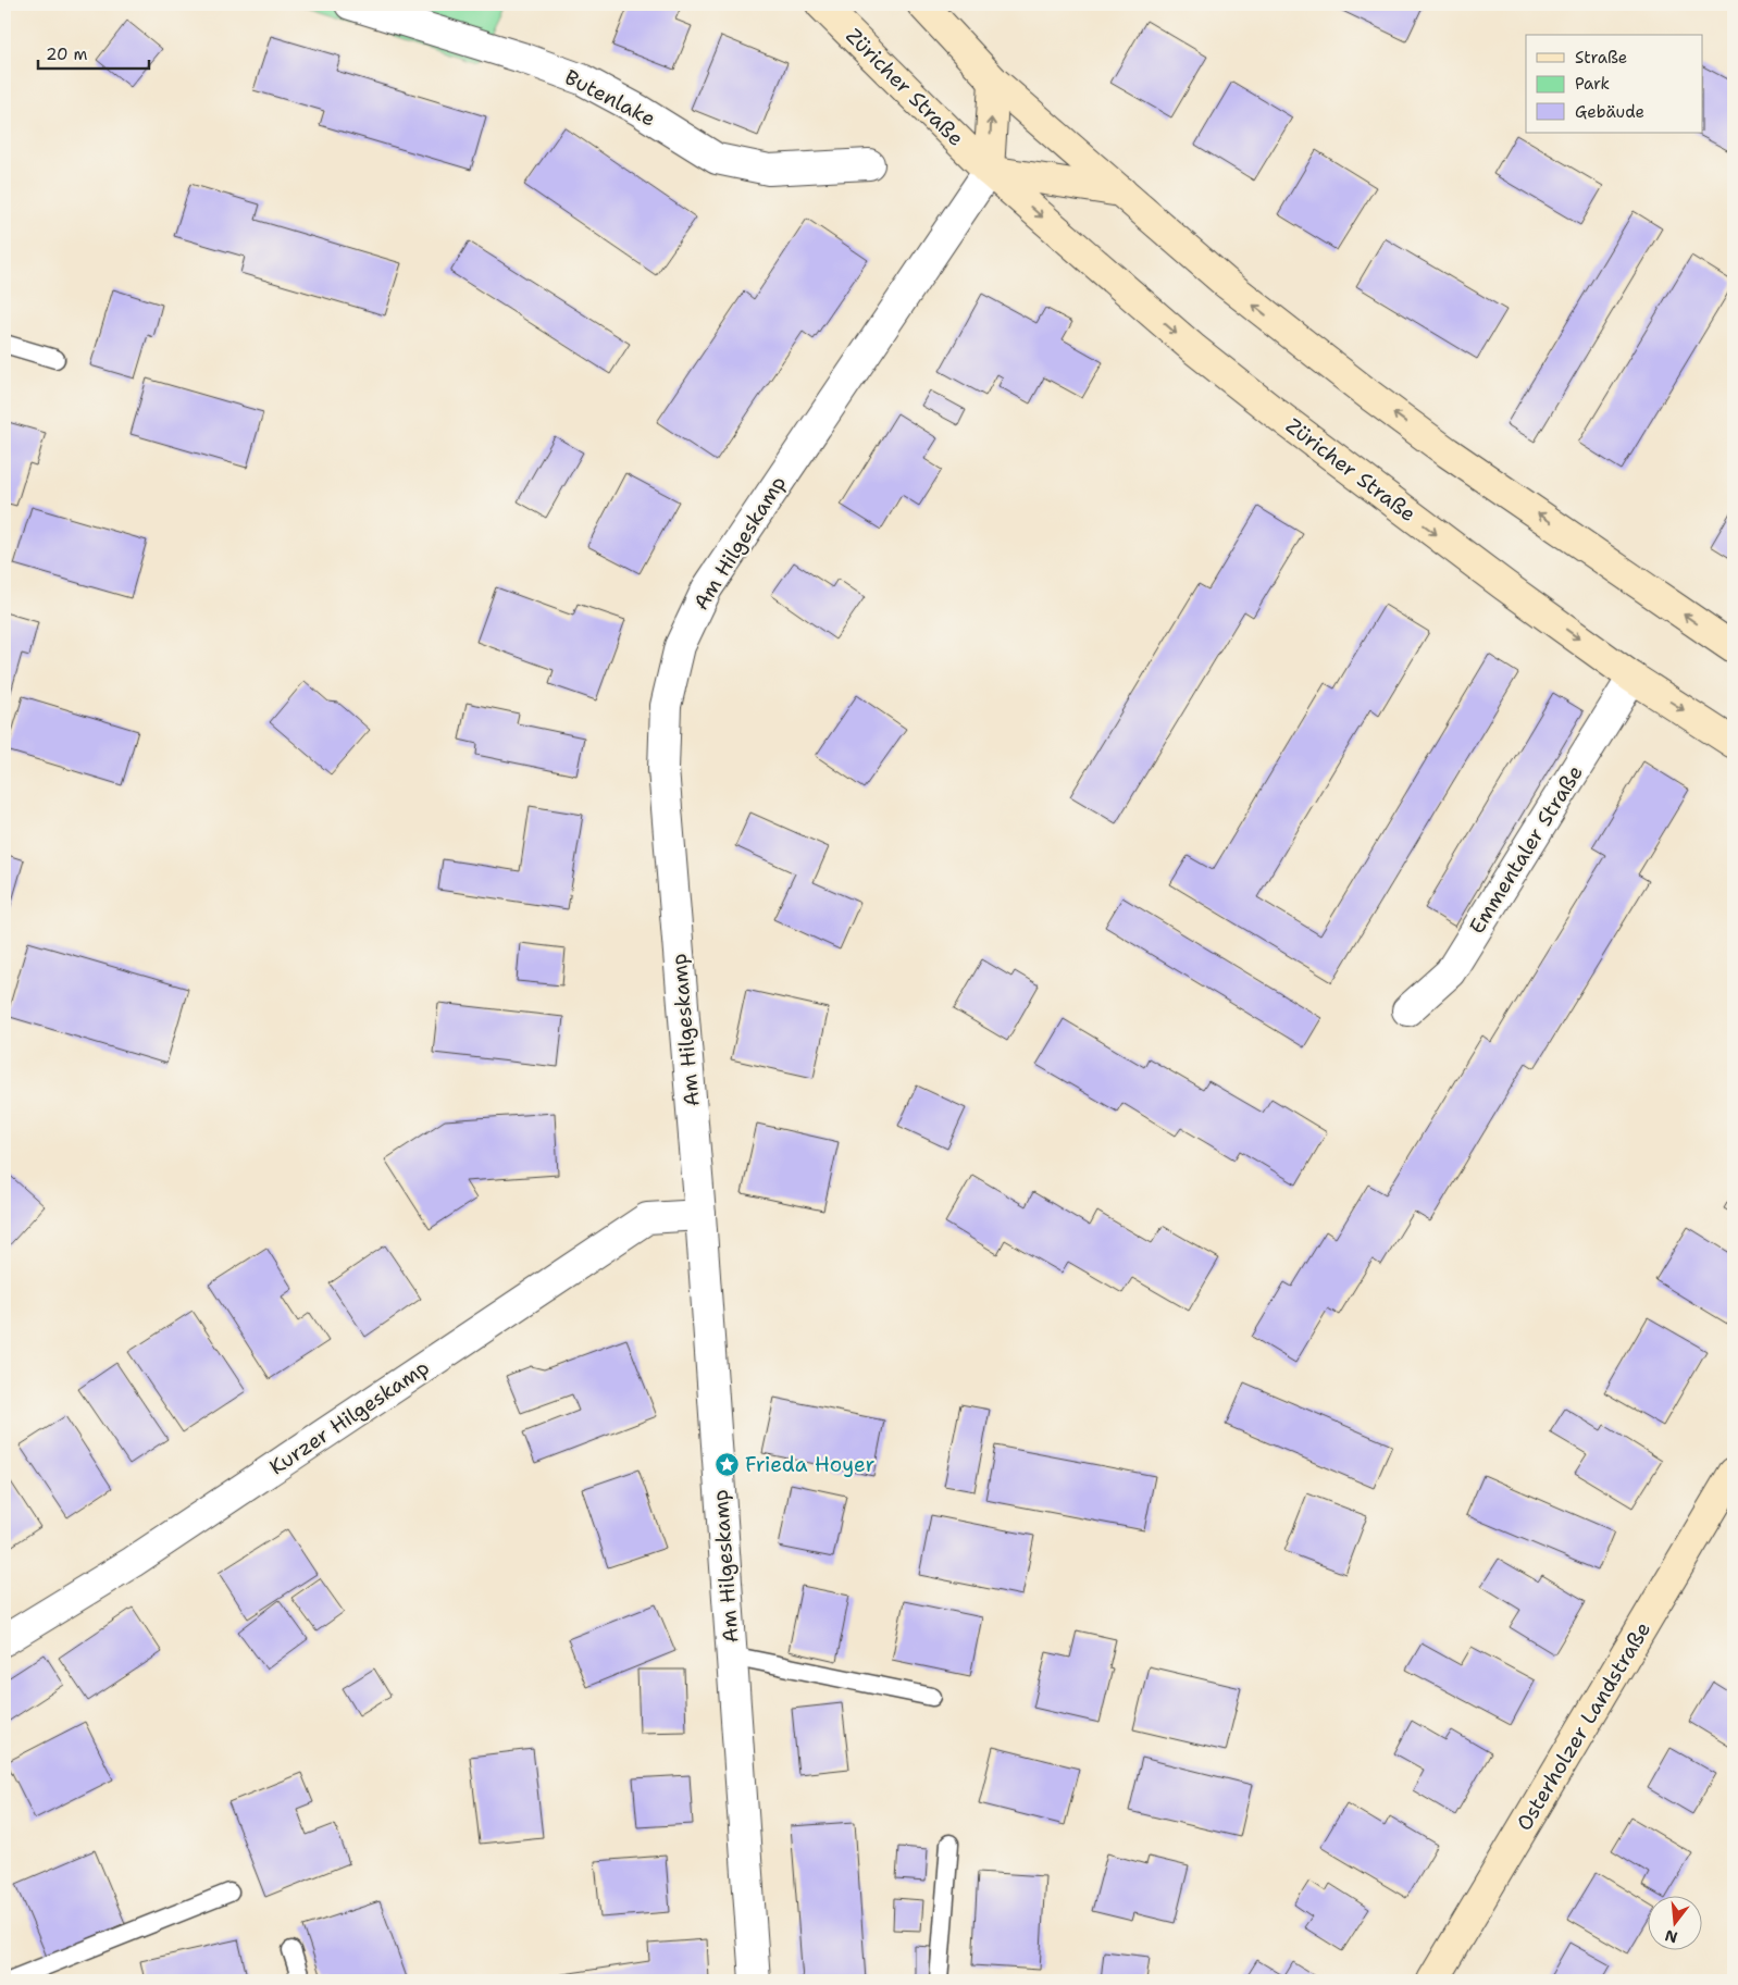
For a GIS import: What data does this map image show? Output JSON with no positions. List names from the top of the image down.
{
  "streets": {
    "main road": ["Züricher Straße", "Osterholzer Landstraße"],
    "street": [
      "Butenlake",
      "Am Hilgeskamp",
      "Emmentaler Straße",
      "Kurzer Hilgeskamp"
    ]
  },
  "crossings": [
    ["Züricher Straße", "Am Hilgeskamp"],
    ["Züricher Straße", "Emmentaler Straße"],
    ["Am Hilgeskamp", "Kurzer Hilgeskamp"]
  ],
  "places": {
    "place": ["Frieda Hoyer"]
  },
  "legend": ["Straße", "Park", "Gebäude"],
  "scale_bar": "20 m",
  "north": "bottom"
}
